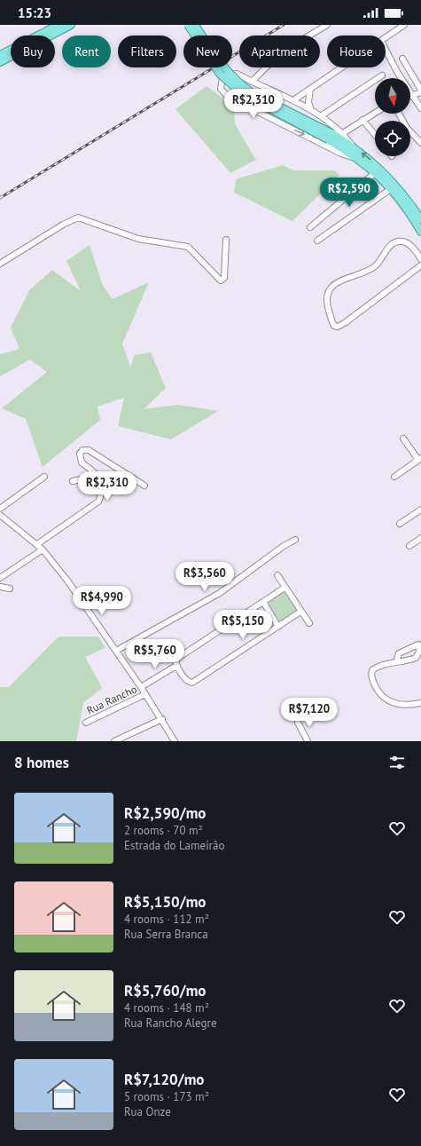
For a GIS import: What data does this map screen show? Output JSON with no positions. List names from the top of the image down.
{
  "streets": {
    "street": ["Rua Rancho"]
  },
  "north": "bottom",
  "page": {
    "status": "15:23",
    "chip": [
      "Buy",
      "Rent",
      "Filters",
      "New",
      "Apartment",
      "House"
    ],
    "price": [
      "R$2,310",
      "R$2,590",
      "R$2,310",
      "R$3,560",
      "R$4,990",
      "R$5,150",
      "R$5,760",
      "R$7,120"
    ],
    "heading": "8 homes",
    "list": [
      {
        "name": "R$2,590/mo",
        "note": "2 rooms · 70 m² · Estrada do Lameirão"
      },
      {
        "name": "R$5,150/mo",
        "note": "4 rooms · 112 m² · Rua Serra Branca"
      },
      {
        "name": "R$5,760/mo",
        "note": "4 rooms · 148 m² · Rua Rancho Alegre"
      },
      {
        "name": "R$7,120/mo",
        "note": "5 rooms · 173 m² · Rua Onze"
      }
    ]
  }
}
